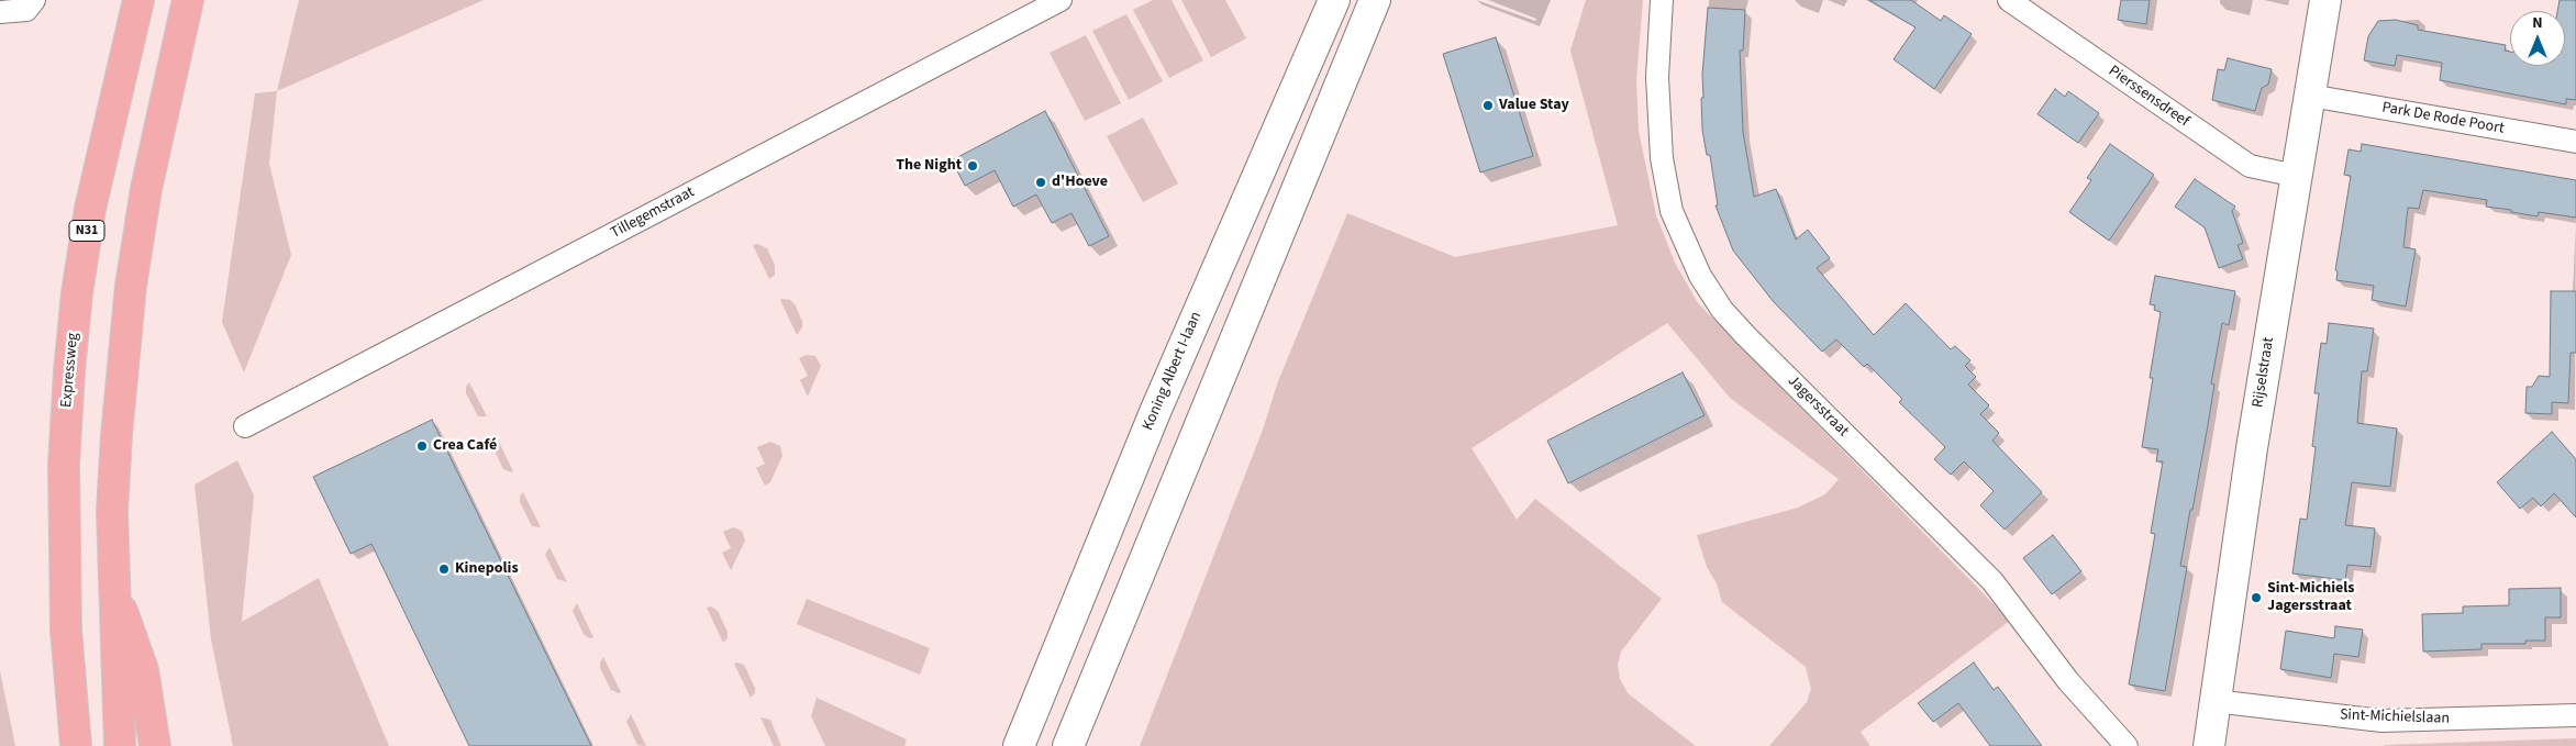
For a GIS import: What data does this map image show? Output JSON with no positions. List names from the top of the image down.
{
  "streets": {
    "highway": ["N31", "Expressweg"],
    "main road": ["Koning Albert I-laan", "Rijselstraat"],
    "street": [
      "Pierssensdreef",
      "Park De Rode Poort",
      "Tillegemstraat",
      "Jagersstraat",
      "Sint-Michielslaan"
    ]
  },
  "crossings": [
    ["Pierssensdreef", "Rijselstraat"],
    ["Park De Rode Poort", "Rijselstraat"],
    ["N31", "Expressweg"],
    ["Rijselstraat", "Sint-Michielslaan"]
  ],
  "places": [
    "Value Stay",
    "The Night",
    "d'Hoeve",
    "Crea Café",
    "Kinepolis",
    "Sint-Michiels Jagersstraat"
  ],
  "north": "top"
}
